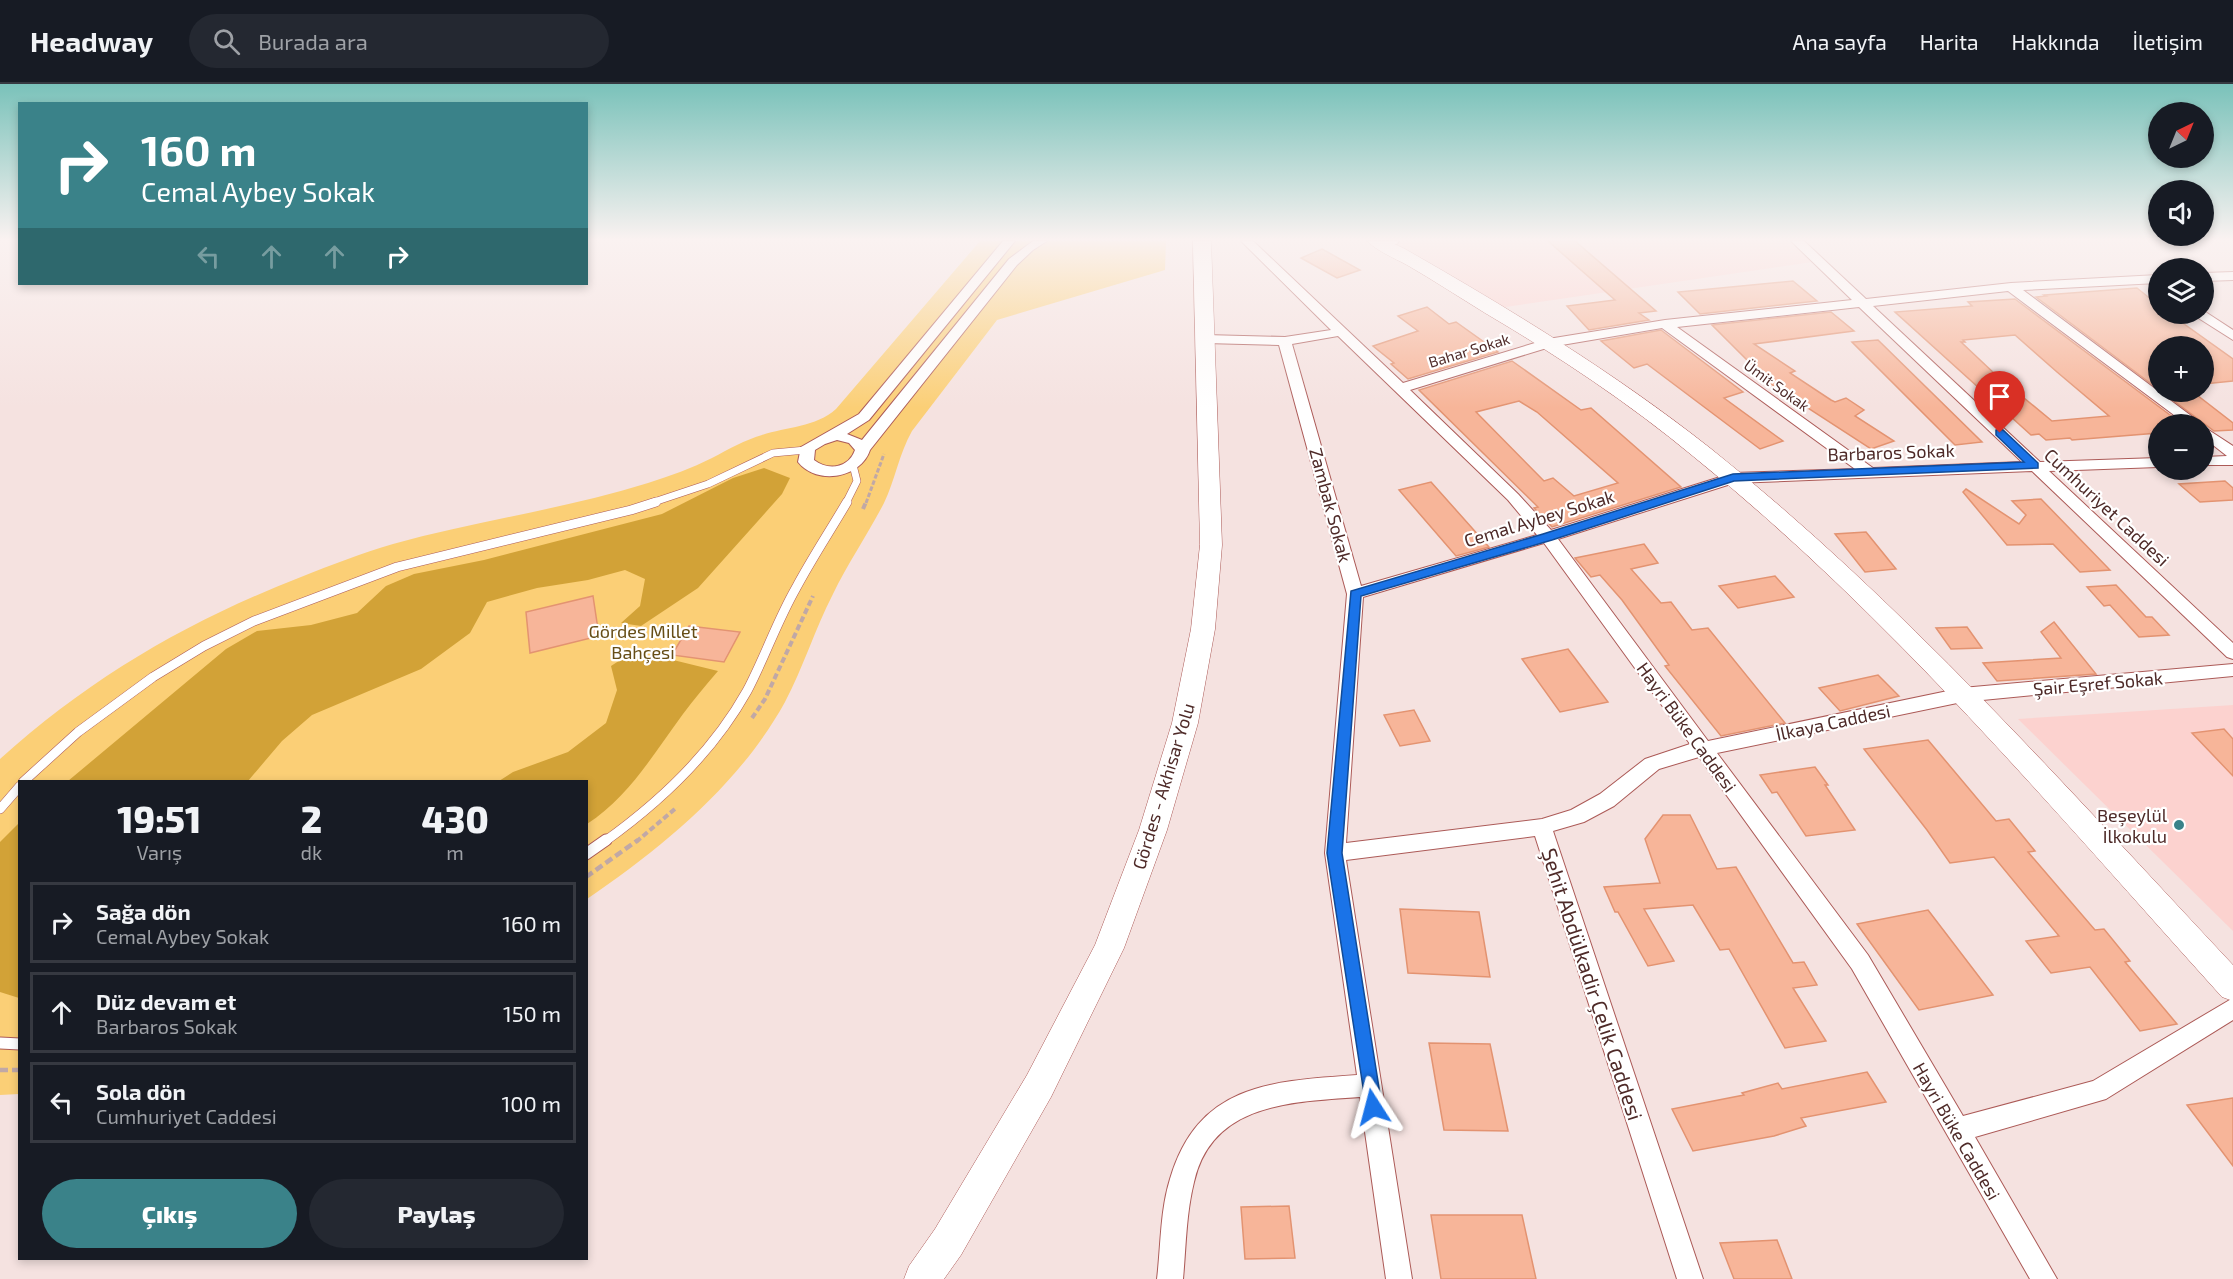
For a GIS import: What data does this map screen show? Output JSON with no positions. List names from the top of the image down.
{
  "streets": {
    "main road": ["Gördes - Akhisar Yolu"],
    "street": [
      "Bahar Sokak",
      "Ümit Sokak",
      "Barbaros Sokak",
      "Zambak Sokak",
      "Cumhuriyet Caddesi",
      "Cemal Aybey Sokak",
      "Şair Eşref Sokak",
      "İlkaya Caddesi",
      "Hayri Büke Caddesi",
      "Şehit Abdülkadir Çelik Caddesi"
    ]
  },
  "crossings": [
    ["Bahar Sokak", "Ümit Sokak"],
    ["Bahar Sokak", "Cumhuriyet Caddesi"],
    ["Bahar Sokak", "Hayri Büke Caddesi"],
    ["Ümit Sokak", "Barbaros Sokak"],
    ["Barbaros Sokak", "Cumhuriyet Caddesi"],
    ["Barbaros Sokak", "Cemal Aybey Sokak"],
    ["Zambak Sokak", "Cemal Aybey Sokak"],
    ["Cemal Aybey Sokak", "Hayri Büke Caddesi"],
    ["Şair Eşref Sokak", "İlkaya Caddesi"],
    ["İlkaya Caddesi", "Hayri Büke Caddesi"],
    ["İlkaya Caddesi", "Şehit Abdülkadir Çelik Caddesi"],
    ["Hayri Büke Caddesi", "Şehit Abdülkadir Çelik Caddesi"]
  ],
  "parks": ["Gördes Millet Bahçesi"],
  "places": ["Beşeylül İlkokulu"],
  "north": "top right",
  "page": {
    "header": "Headway",
    "search": "Burada ara",
    "nav": [
      "Ana sayfa",
      "Harita",
      "Hakkında",
      "İletişim"
    ],
    "map_buttons": ["+", "−"],
    "turn": ["160 m", "Cemal Aybey Sokak"],
    "eta": [
      "19:51",
      "Varış",
      "2",
      "dk",
      "430",
      "m"
    ],
    "list": [
      {
        "name": "Sağa dön",
        "note": "Cemal Aybey Sokak",
        "value": "160 m"
      },
      {
        "name": "Düz devam et",
        "note": "Barbaros Sokak",
        "value": "150 m"
      },
      {
        "name": "Sola dön",
        "note": "Cumhuriyet Caddesi",
        "value": "100 m"
      }
    ],
    "buttons": ["Çıkış", "Paylaş"]
  }
}
